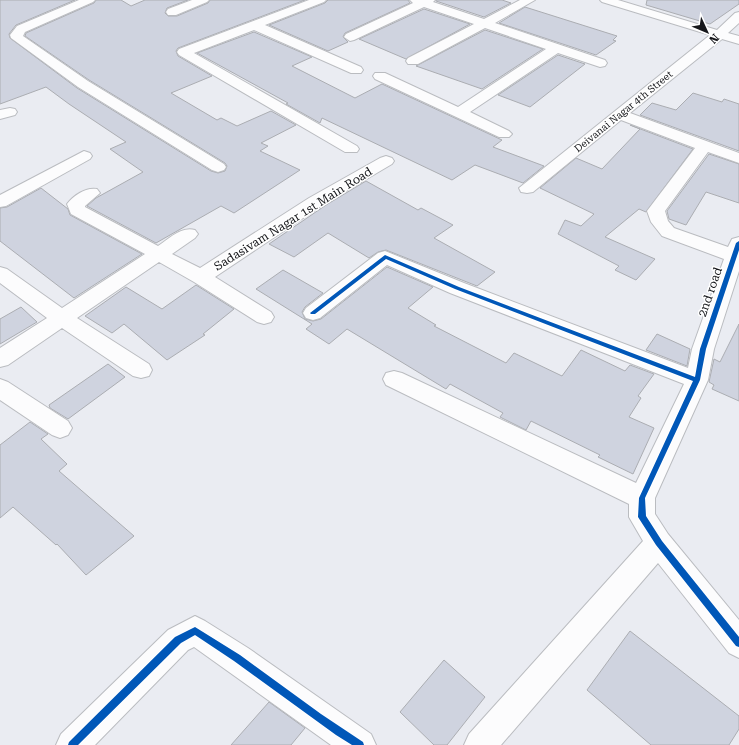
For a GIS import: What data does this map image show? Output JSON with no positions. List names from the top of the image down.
{
  "streets": {
    "street": ["Deivanai Nagar 4th Street", "Sadasivam Nagar 1st Main Road", "2nd road"]
  },
  "north": "bottom right"
}
